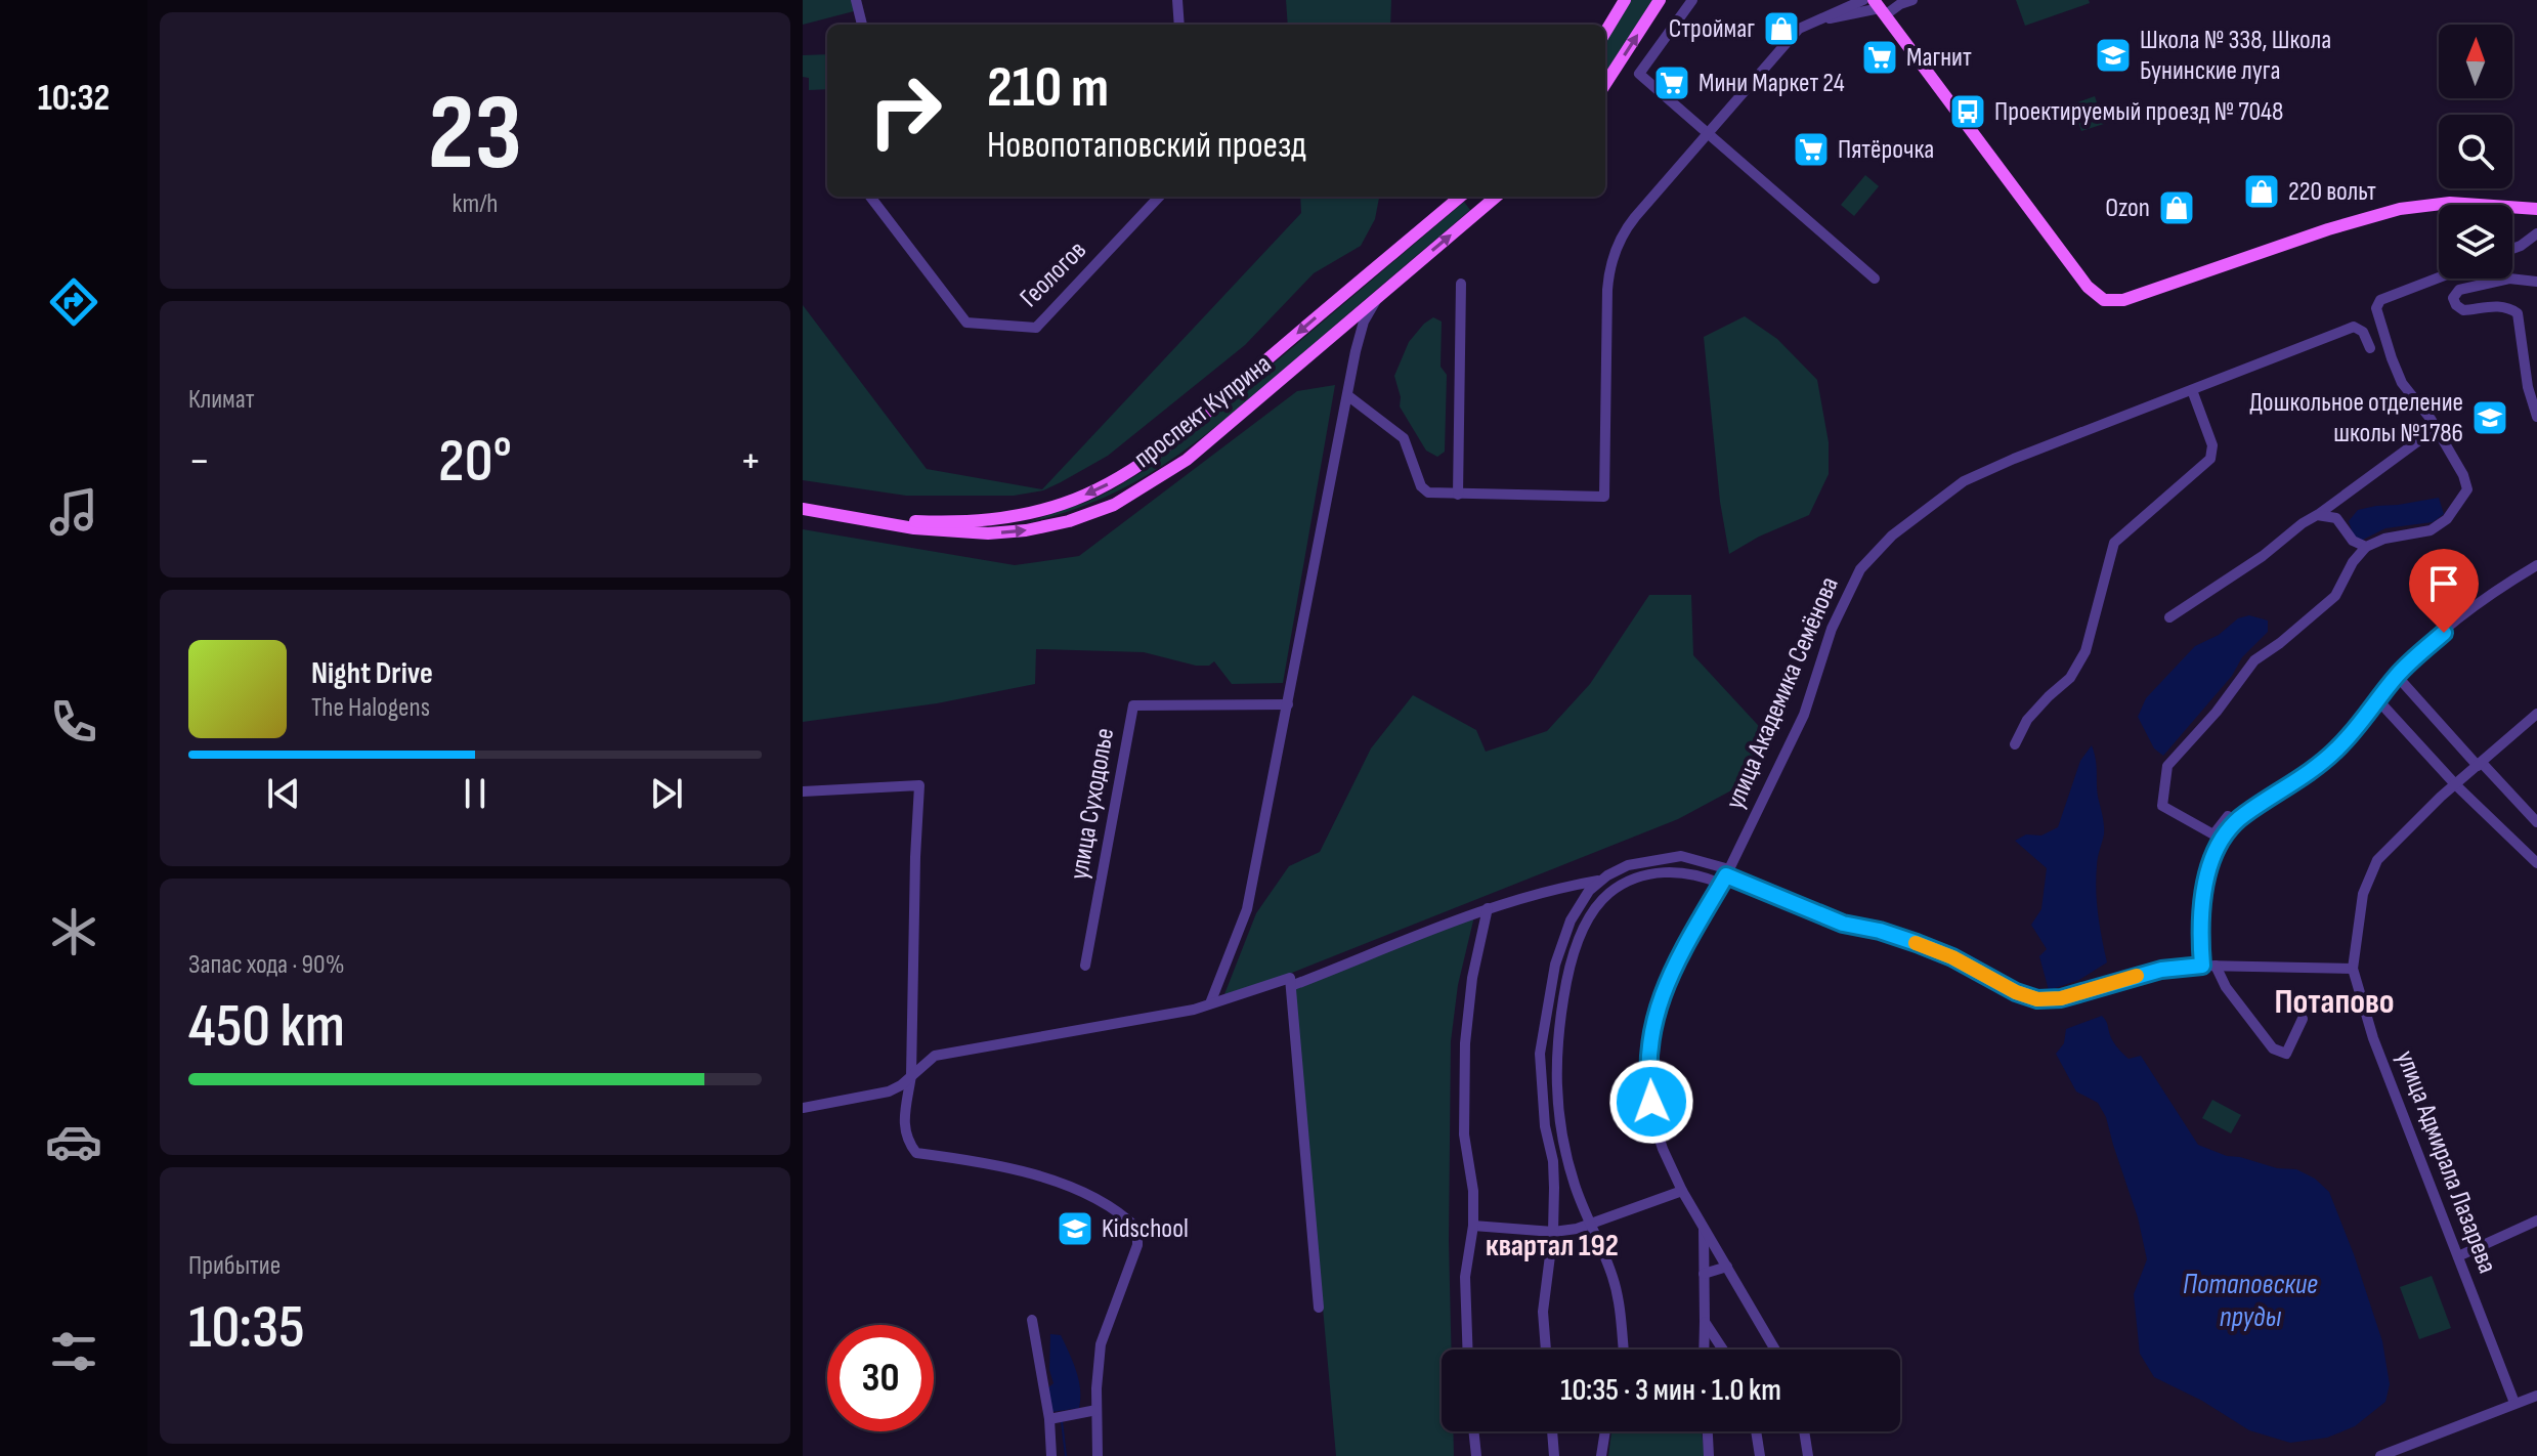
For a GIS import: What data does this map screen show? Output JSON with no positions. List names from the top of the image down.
{
  "streets": {
    "main road": ["проспект Куприна"],
    "street": [
      "Геологов",
      "улица Академика Семёнова",
      "улица Суходолье",
      "улица Адмирала Лазарева"
    ]
  },
  "districts": ["Потапово", "квартал 192"],
  "water": ["Потаповские пруды"],
  "places": {
    "shop": ["Строймаг", "220 вольт", "Ozon"],
    "school or university": ["Школа № 338, Школа Бунинские луга", "Дошкольное отделение школы №1786", "Kidschool"],
    "supermarket": ["Магнит", "Мини Маркет 24", "Пятёрочка"],
    "bus stop": ["Проектируемый проезд № 7048"]
  },
  "north": "top",
  "page": {
    "tabs": "10:32",
    "tile": [
      ["23", "km/h"],
      "Климат",
      ["Запас хода · 90%", "450 km"],
      ["Прибытие", "10:35"]
    ],
    "turn": ["210 m", "Новопотаповский проезд"],
    "heat": ["−", "20°", "+"],
    "song": ["Night Drive", "The Halogens"],
    "limit": "30",
    "trip": "10:35 · 3 мин · 1.0 km"
  }
}
